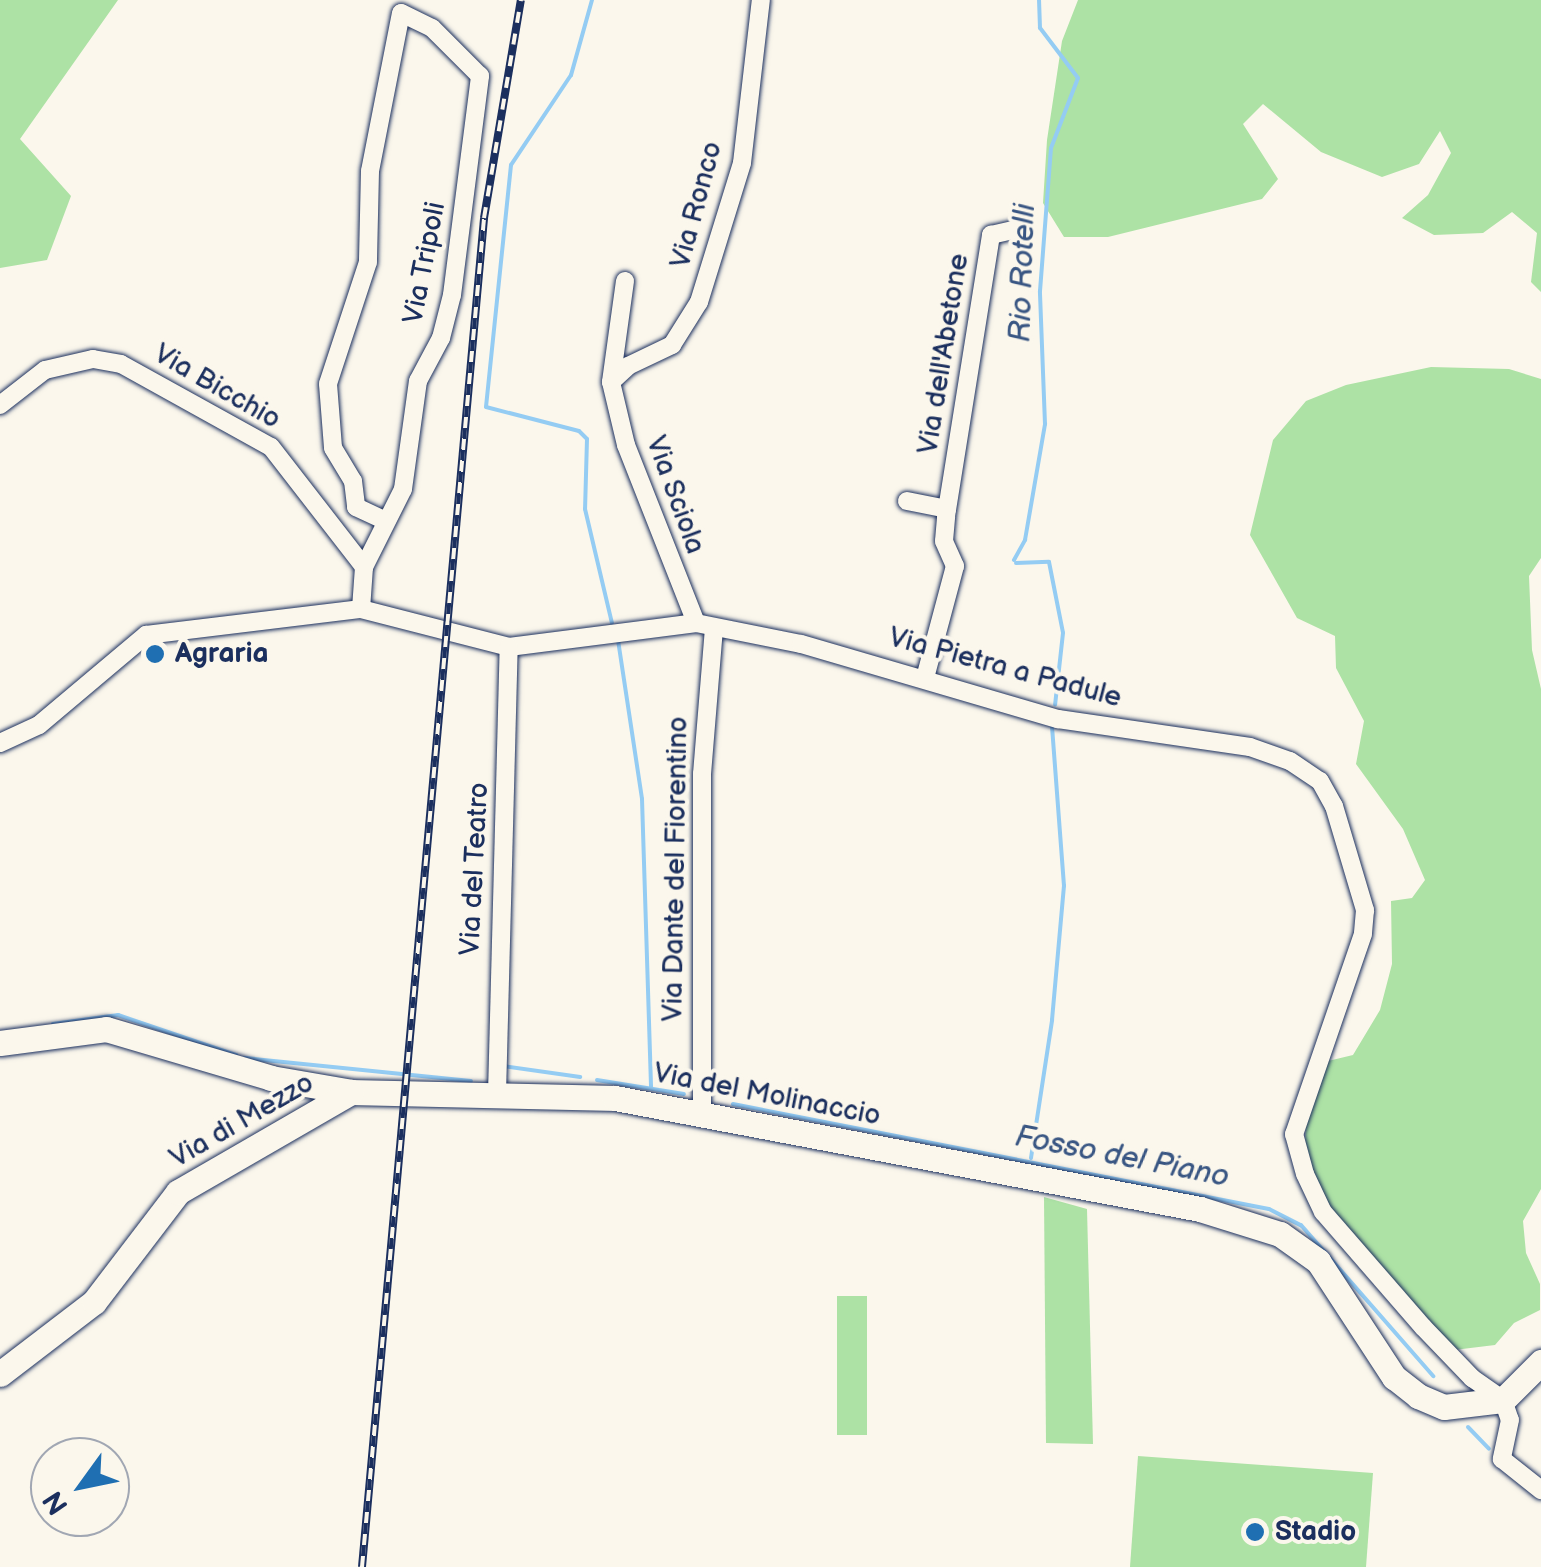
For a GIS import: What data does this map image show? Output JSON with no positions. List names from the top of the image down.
{
  "streets": {
    "street": [
      "Via Ronco",
      "Via Tripoli",
      "Via dell'Abetone",
      "Via Bicchio",
      "Via Sciola",
      "Via Pietra a Padule",
      "Via del Teatro",
      "Via Dante del Fiorentino",
      "Via del Molinaccio",
      "Via di Mezzo"
    ]
  },
  "crossings": [
    ["Via Ronco", "Via Sciola"],
    ["Via Tripoli", "Via Bicchio"],
    ["Via Tripoli", "Via Pietra a Padule"],
    ["Via dell'Abetone", "Via Pietra a Padule"],
    ["Via Sciola", "Via Pietra a Padule"],
    ["Via Sciola", "Via Dante del Fiorentino"],
    ["Via Pietra a Padule", "Via del Teatro"],
    ["Via Pietra a Padule", "Via Dante del Fiorentino"],
    ["Via Pietra a Padule", "Via del Molinaccio"],
    ["Via del Teatro", "Via del Molinaccio"],
    ["Via Dante del Fiorentino", "Via del Molinaccio"],
    ["Via del Molinaccio", "Via di Mezzo"]
  ],
  "water": ["Rio Rotelli", "Fosso del Piano"],
  "places": ["Agraria", "Stadio"],
  "north": "bottom left"
}
